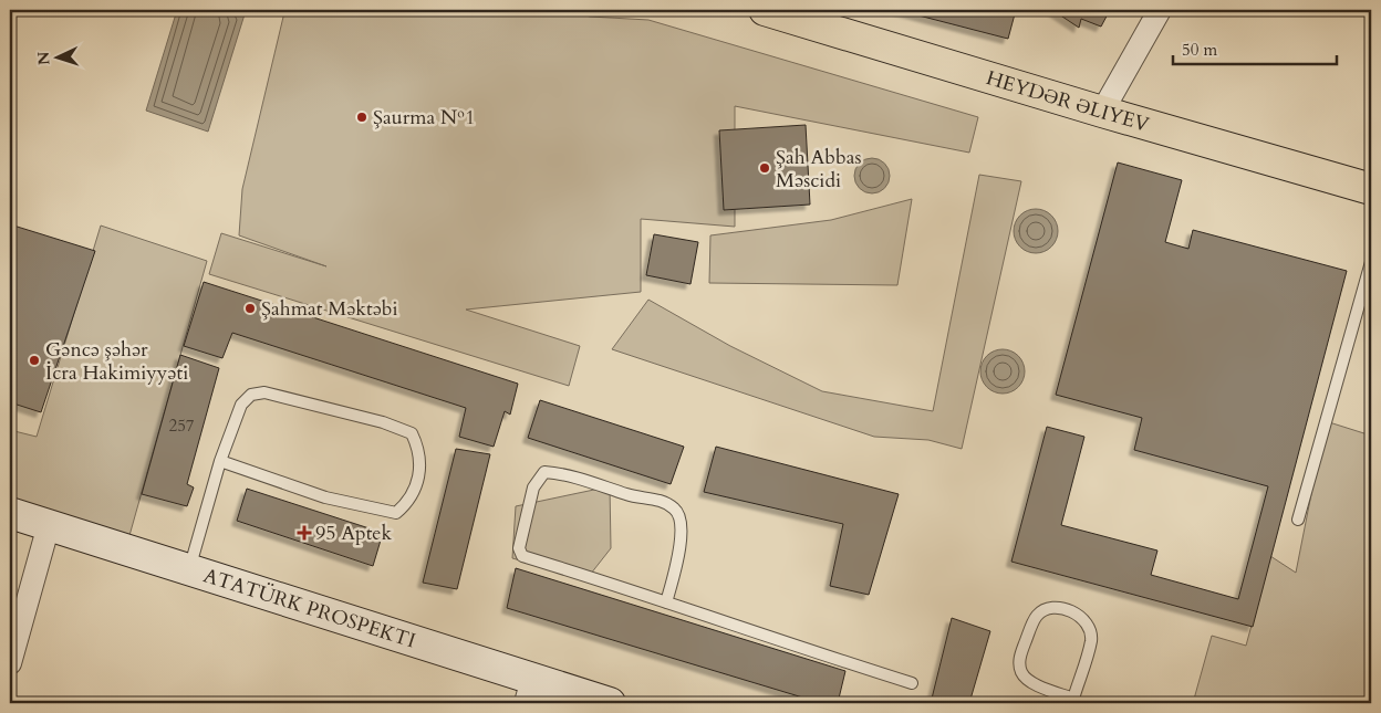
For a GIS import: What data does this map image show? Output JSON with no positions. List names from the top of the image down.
{
  "streets": {
    "main road": ["HEYDƏR ƏLIYEV", "ATATÜRK PROSPEKTI"]
  },
  "places": {
    "other": [
      "Şaurma №1",
      "Şah Abbas Məscidi",
      "Şahmat Məktəbi",
      "Gəncə şəhər İcra Hakimiyyəti"
    ],
    "health": ["95 Aptek"]
  },
  "house_numbers": ["257"],
  "scale_bar": "50 m",
  "north": "left"
}
